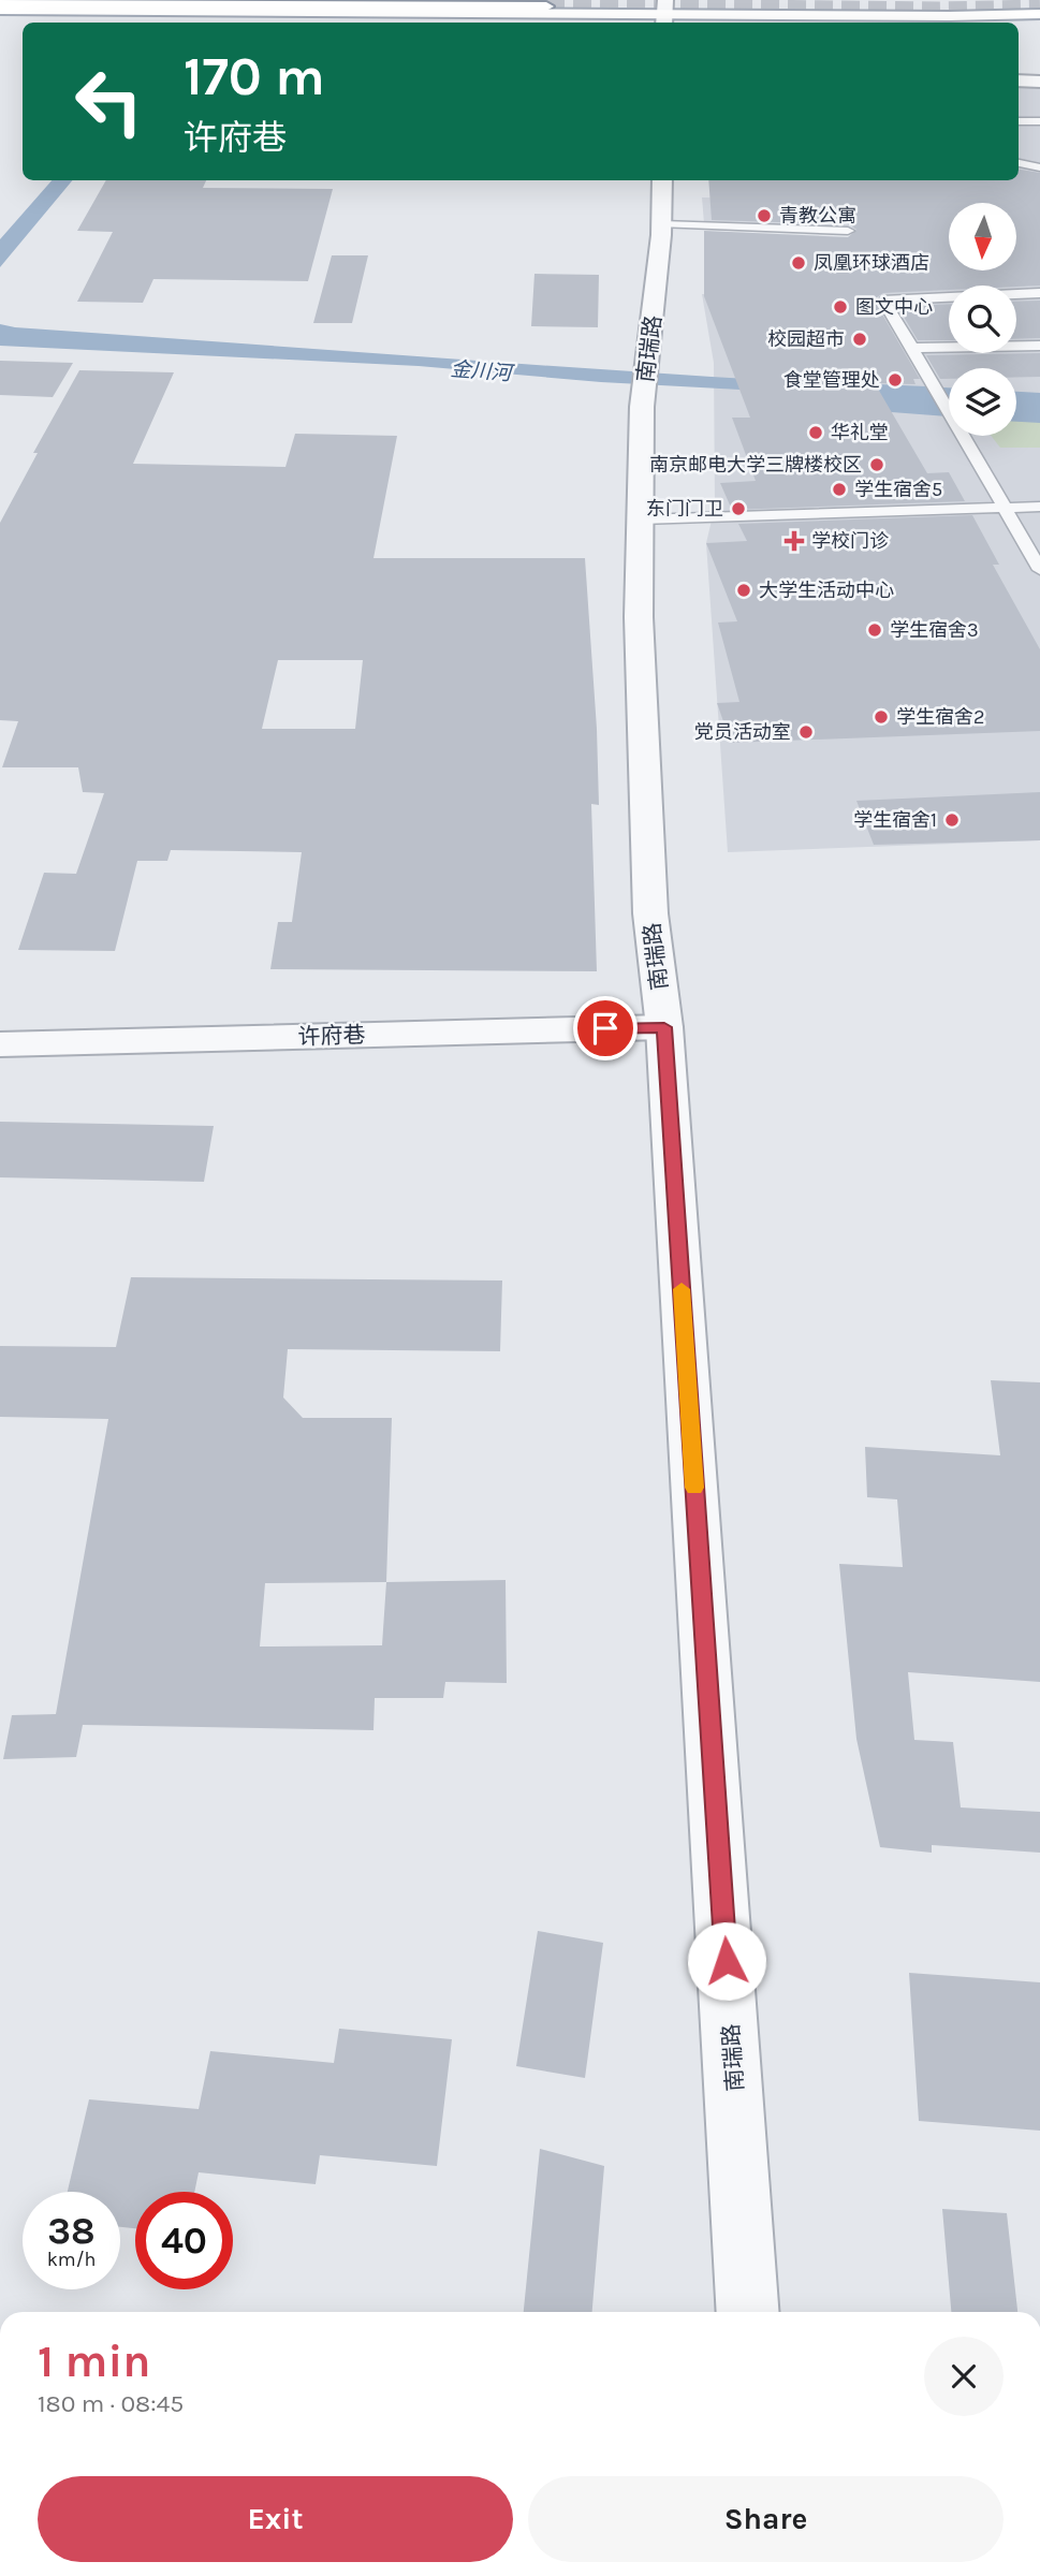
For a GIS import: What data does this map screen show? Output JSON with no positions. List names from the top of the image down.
{
  "streets": {
    "street": ["南瑞路", "许府巷"]
  },
  "crossings": [
    ["南瑞路", "许府巷"]
  ],
  "water": ["金川河"],
  "places": {
    "other": [
      "青教公寓",
      "凤凰环球酒店",
      "图文中心",
      "校园超市",
      "食堂管理处",
      "华礼堂",
      "南京邮电大学三牌楼校区",
      "学生宿舍5",
      "东门门卫",
      "大学生活动中心",
      "学生宿舍3",
      "学生宿舍2",
      "党员活动室",
      "学生宿舍1"
    ],
    "health": ["学校门诊"]
  },
  "north": "bottom",
  "page": {
    "turn": ["170 m", "许府巷"],
    "speed": "38 km/h",
    "limit": "40",
    "heading": ["1 min", "180 m · 08:45"],
    "buttons": ["Exit", "Share"]
  }
}
